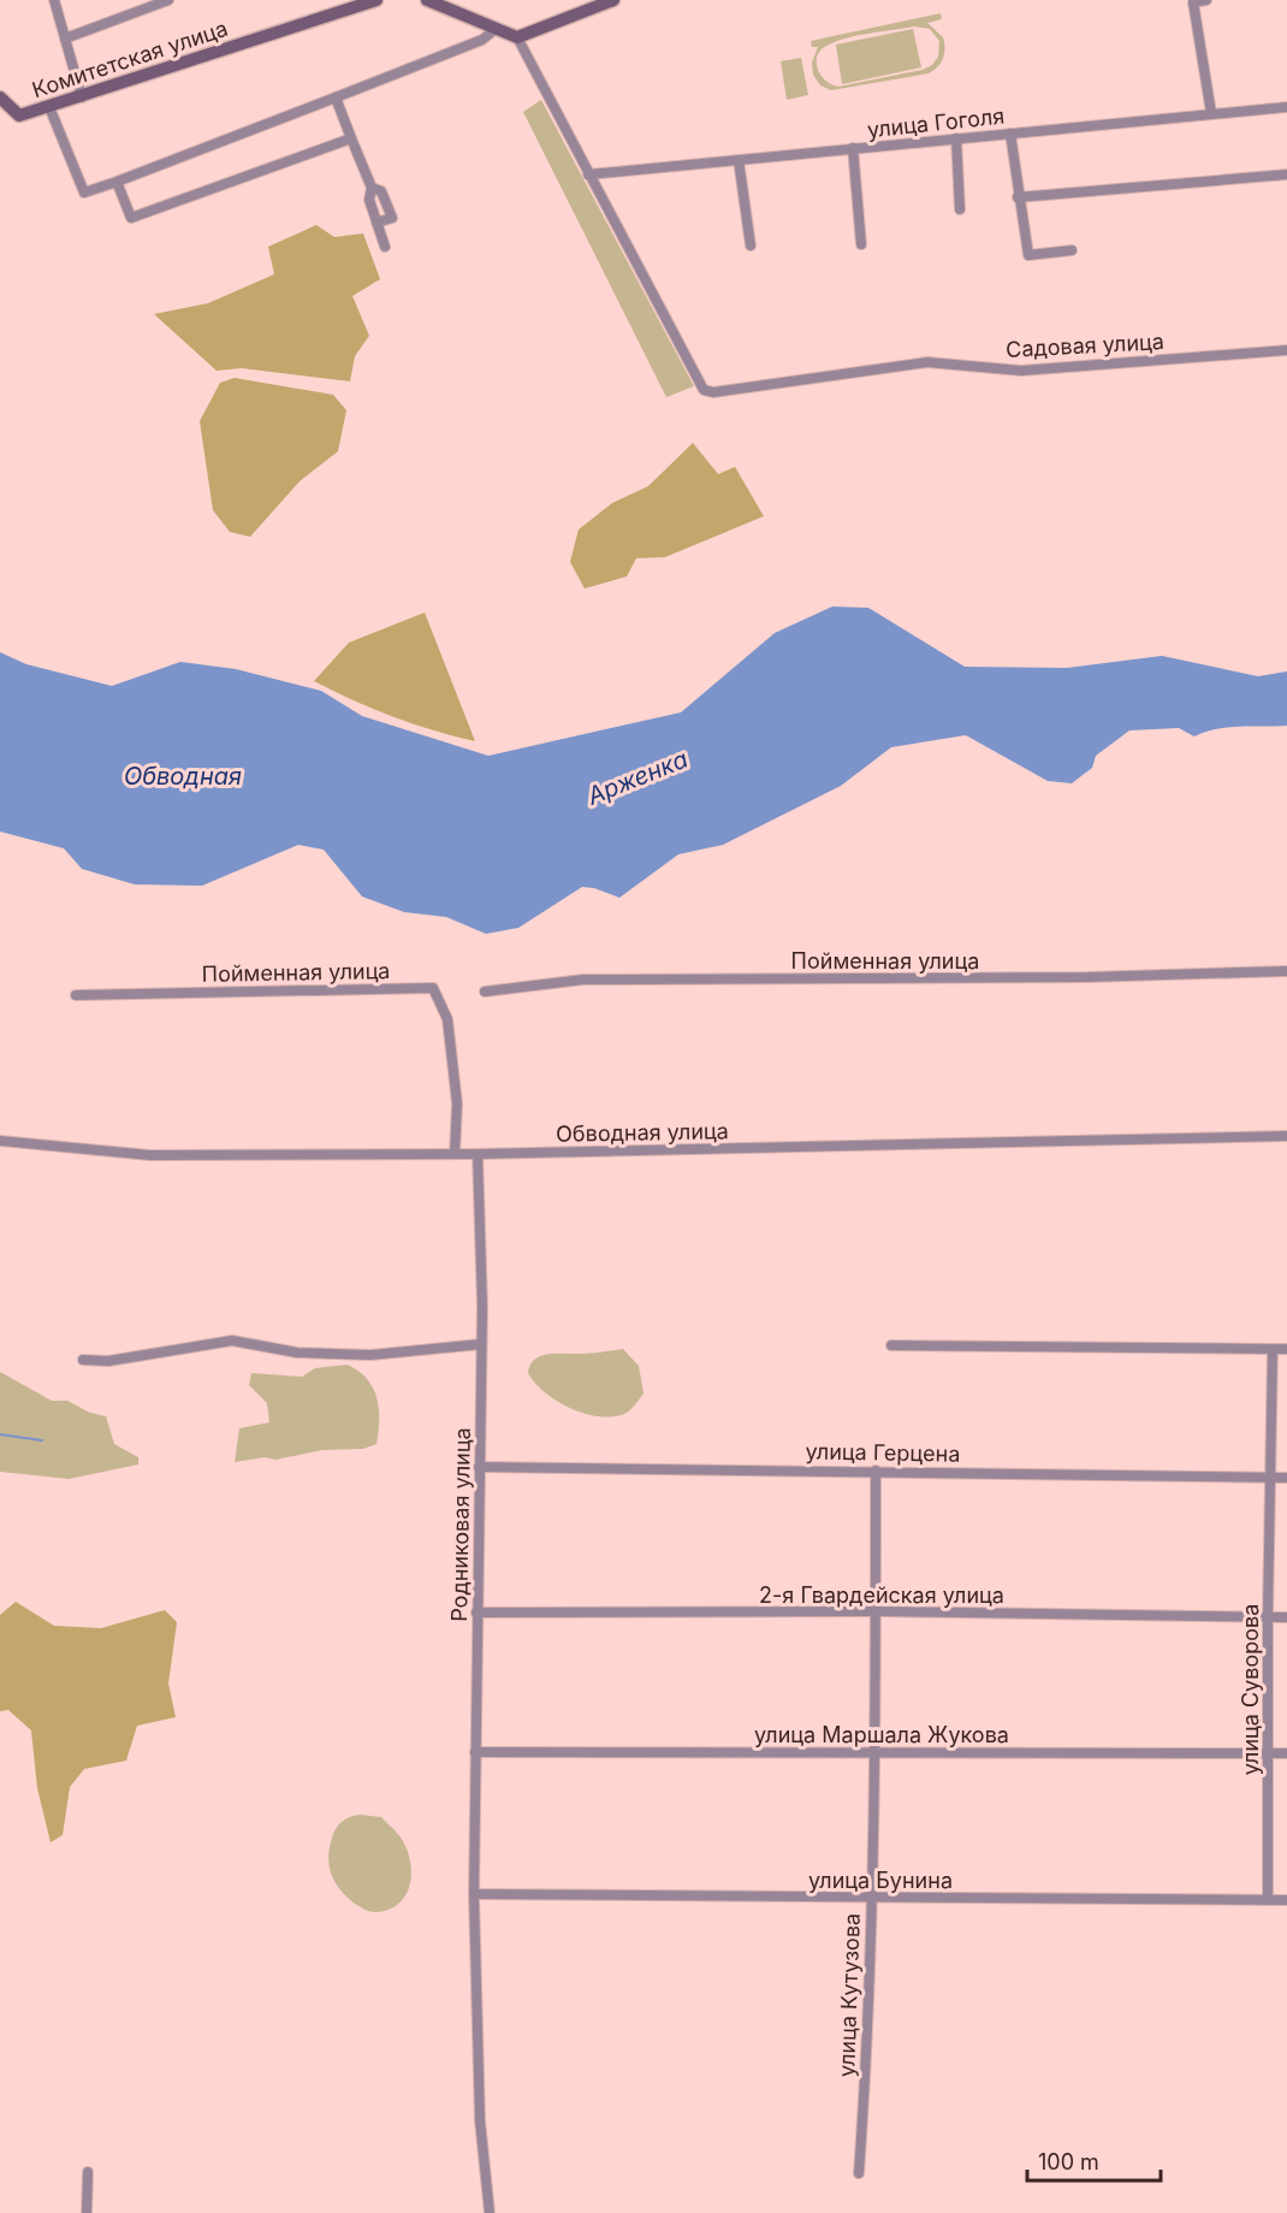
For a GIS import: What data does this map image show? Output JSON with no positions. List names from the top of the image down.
{
  "streets": {
    "street": [
      "Комитетская улица",
      "улица Гоголя",
      "Садовая улица",
      "Пойменная улица",
      "Обводная улица",
      "улица Герцена",
      "Родниковая улица",
      "2-я Гвардейская улица",
      "улица Суворова",
      "улица Маршала Жукова",
      "улица Бунина",
      "улица Кутузова"
    ]
  },
  "crossings": [
    ["улица Гоголя", "Садовая улица"],
    ["Пойменная улица", "Обводная улица"],
    ["Обводная улица", "Родниковая улица"],
    ["улица Герцена", "Родниковая улица"],
    ["улица Герцена", "улица Суворова"],
    ["улица Герцена", "улица Кутузова"],
    ["Родниковая улица", "2-я Гвардейская улица"],
    ["Родниковая улица", "улица Маршала Жукова"],
    ["Родниковая улица", "улица Бунина"],
    ["2-я Гвардейская улица", "улица Суворова"],
    ["2-я Гвардейская улица", "улица Кутузова"],
    ["улица Суворова", "улица Маршала Жукова"],
    ["улица Суворова", "улица Бунина"],
    ["улица Маршала Жукова", "улица Кутузова"],
    ["улица Бунина", "улица Кутузова"]
  ],
  "water": ["Обводная", "Арженка"],
  "scale_bar": "100 m"
}
